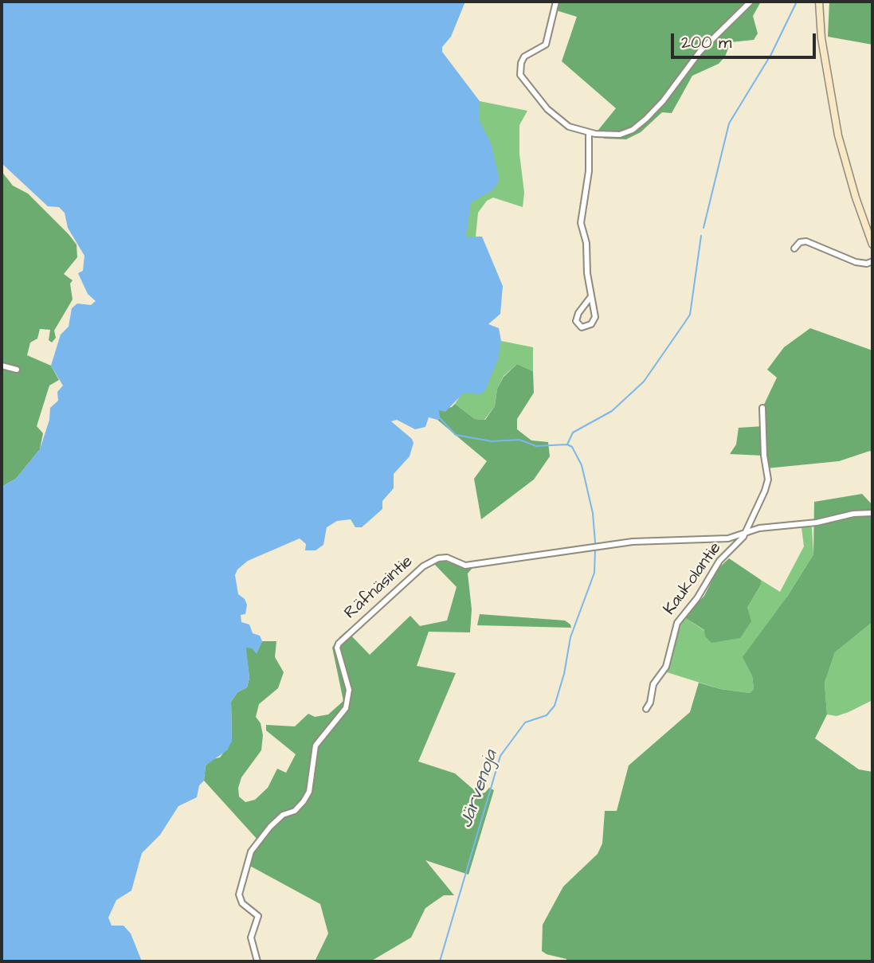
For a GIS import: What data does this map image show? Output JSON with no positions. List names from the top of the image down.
{
  "streets": {
    "street": ["Kaukolantie", "Räfnäsintie"]
  },
  "crossings": [
    ["Kaukolantie", "Räfnäsintie"]
  ],
  "water": ["Järvenoja"],
  "scale_bar": "200 m"
}
